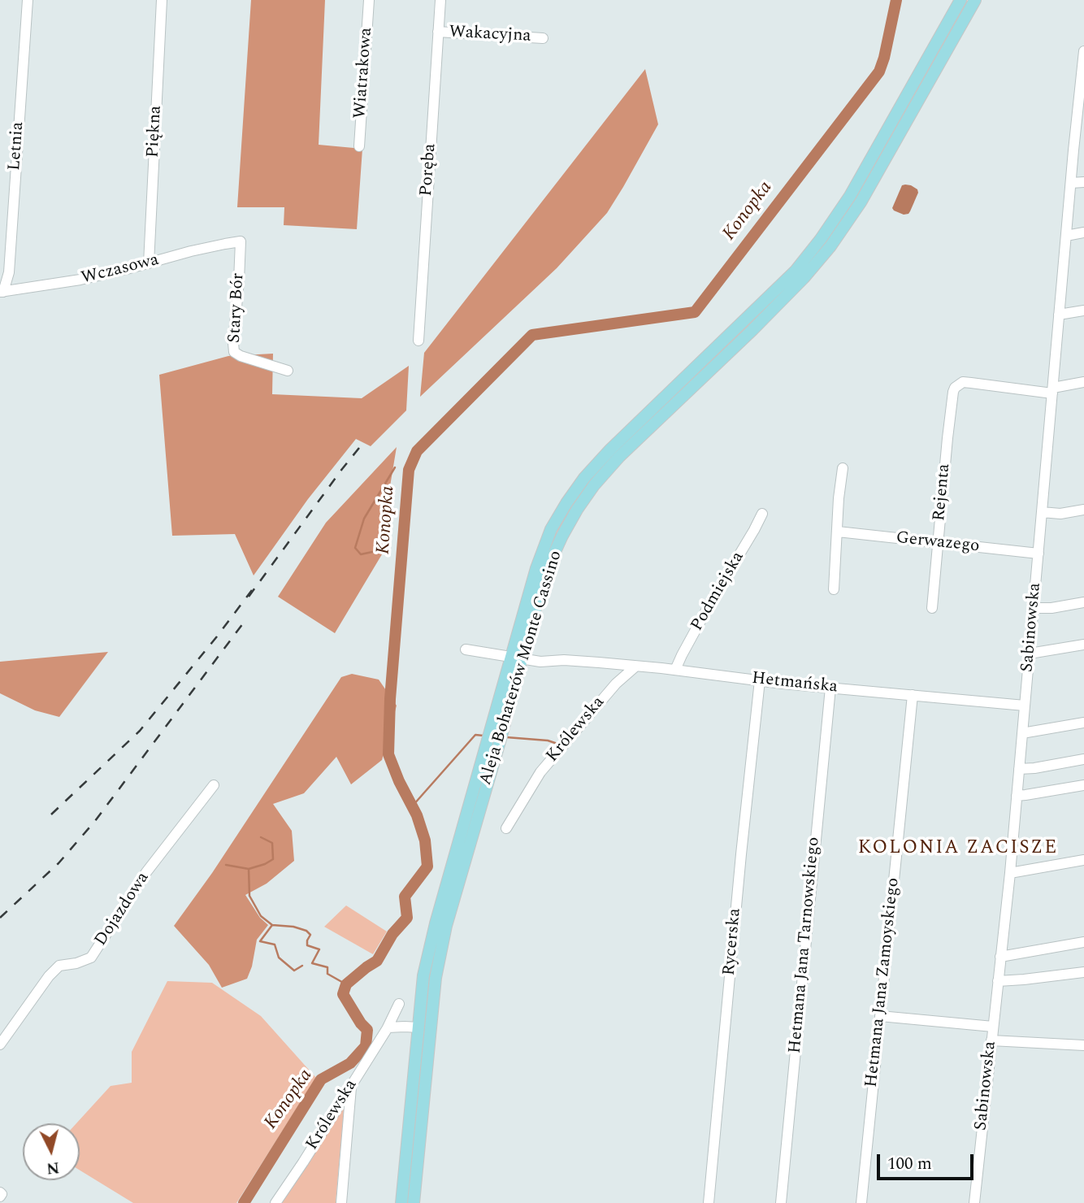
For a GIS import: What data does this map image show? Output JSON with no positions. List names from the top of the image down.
{
  "streets": {
    "main road": ["Aleja Bohaterów Monte Cassino"],
    "street": [
      "Wakacyjna",
      "Wiatrakowa",
      "Piękna",
      "Letnia",
      "Poręba",
      "Wczasowa",
      "Stary Bór",
      "Rejenta",
      "Gerwazego",
      "Podmiejska",
      "Sabinowska",
      "Hetmańska",
      "Królewska",
      "Dojazdowa",
      "Rycerska",
      "Hetmana Jana Tarnowskiego",
      "Hetmana Jana Zamoyskiego"
    ]
  },
  "crossings": [
    ["Wakacyjna", "Poręba"],
    ["Piękna", "Wczasowa"],
    ["Letnia", "Wczasowa"],
    ["Wczasowa", "Stary Bór"],
    ["Rejenta", "Gerwazego"],
    ["Rejenta", "Sabinowska"],
    ["Gerwazego", "Sabinowska"],
    ["Podmiejska", "Hetmańska"],
    ["Sabinowska", "Hetmańska"],
    ["Aleja Bohaterów Monte Cassino", "Hetmańska"],
    ["Hetmańska", "Królewska"],
    ["Hetmańska", "Rycerska"],
    ["Hetmańska", "Hetmana Jana Tarnowskiego"],
    ["Hetmańska", "Hetmana Jana Zamoyskiego"]
  ],
  "districts": ["KOLONIA ZACISZE"],
  "water": ["Konopka"],
  "scale_bar": "100 m",
  "north": "bottom"
}
